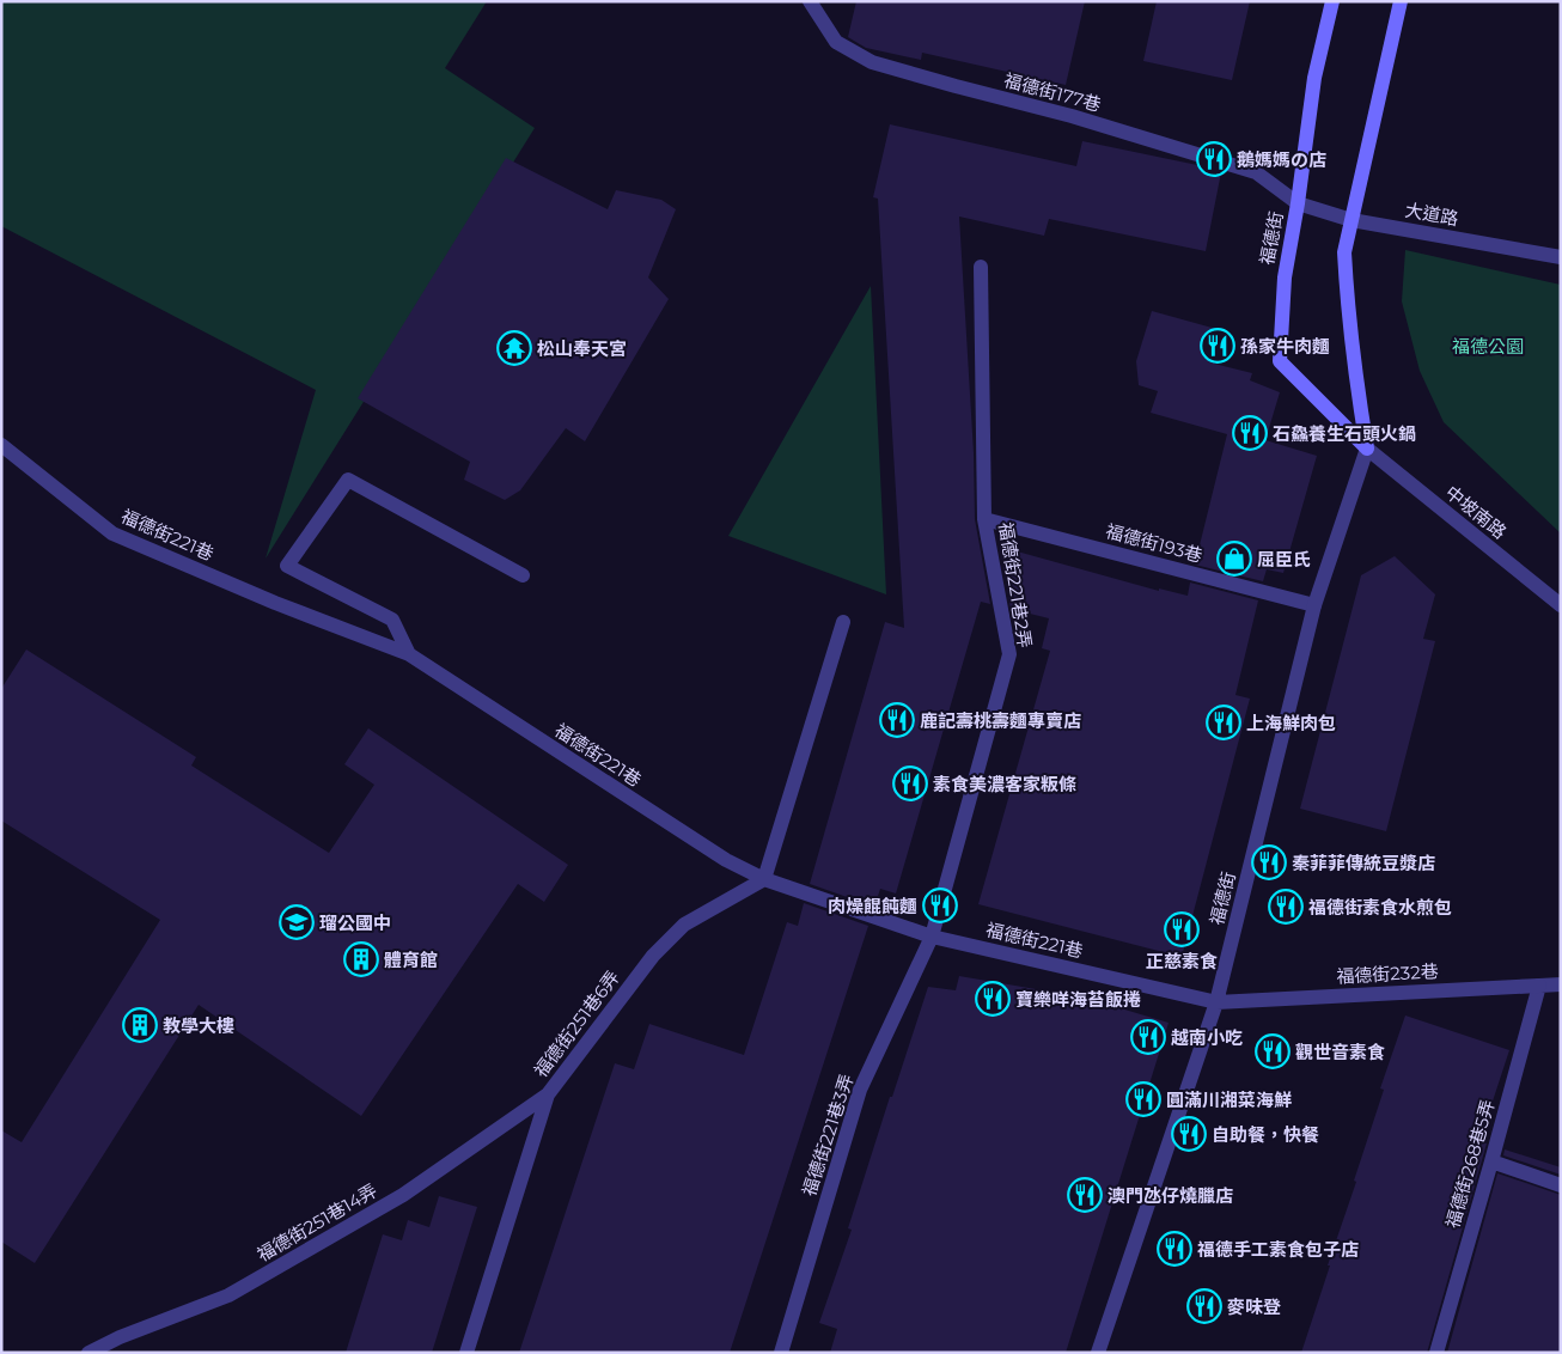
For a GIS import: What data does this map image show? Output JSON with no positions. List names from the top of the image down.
{
  "streets": {
    "street": [
      "福德街177巷",
      "大道路",
      "福德街",
      "中坡南路",
      "福德街221巷",
      "福德街193巷",
      "福德街221巷2弄",
      "福德街232巷",
      "福德街251巷6弄",
      "福德街221巷3弄",
      "福德街268巷5弄",
      "福德街251巷14弄"
    ]
  },
  "crossings": [
    ["福德街177巷", "大道路"],
    ["福德街177巷", "福德街"],
    ["大道路", "福德街"],
    ["福德街", "中坡南路"],
    ["福德街", "福德街221巷"],
    ["福德街", "福德街193巷"],
    ["福德街", "福德街232巷"],
    ["福德街221巷", "福德街221巷2弄"],
    ["福德街221巷", "福德街232巷"],
    ["福德街221巷", "福德街251巷6弄"],
    ["福德街221巷", "福德街221巷3弄"],
    ["福德街193巷", "福德街221巷2弄"],
    ["福德街221巷2弄", "福德街221巷3弄"],
    ["福德街232巷", "福德街268巷5弄"],
    ["福德街251巷6弄", "福德街251巷14弄"]
  ],
  "parks": ["福德公園"],
  "places": {
    "restaurant": [
      "鵝媽媽の店",
      "孫家牛肉麵",
      "石鱻養生石頭火鍋",
      "鹿記壽桃壽麵專賣店",
      "上海鮮肉包",
      "素食美濃客家粄條",
      "秦菲菲傳統豆漿店",
      "肉燥餛飩麵",
      "福德街素食水煎包",
      "正慈素食",
      "寶樂咩海苔飯捲",
      "越南小吃",
      "觀世音素食",
      "圓滿川湘菜海鮮",
      "自助餐，快餐",
      "澳門氹仔燒臘店",
      "福德手工素食包子店",
      "麥味登"
    ],
    "temple": ["松山奉天宮"],
    "shop": ["屈臣氏"],
    "school or university": ["瑠公國中"],
    "building": ["體育館", "教學大樓"]
  }
}
